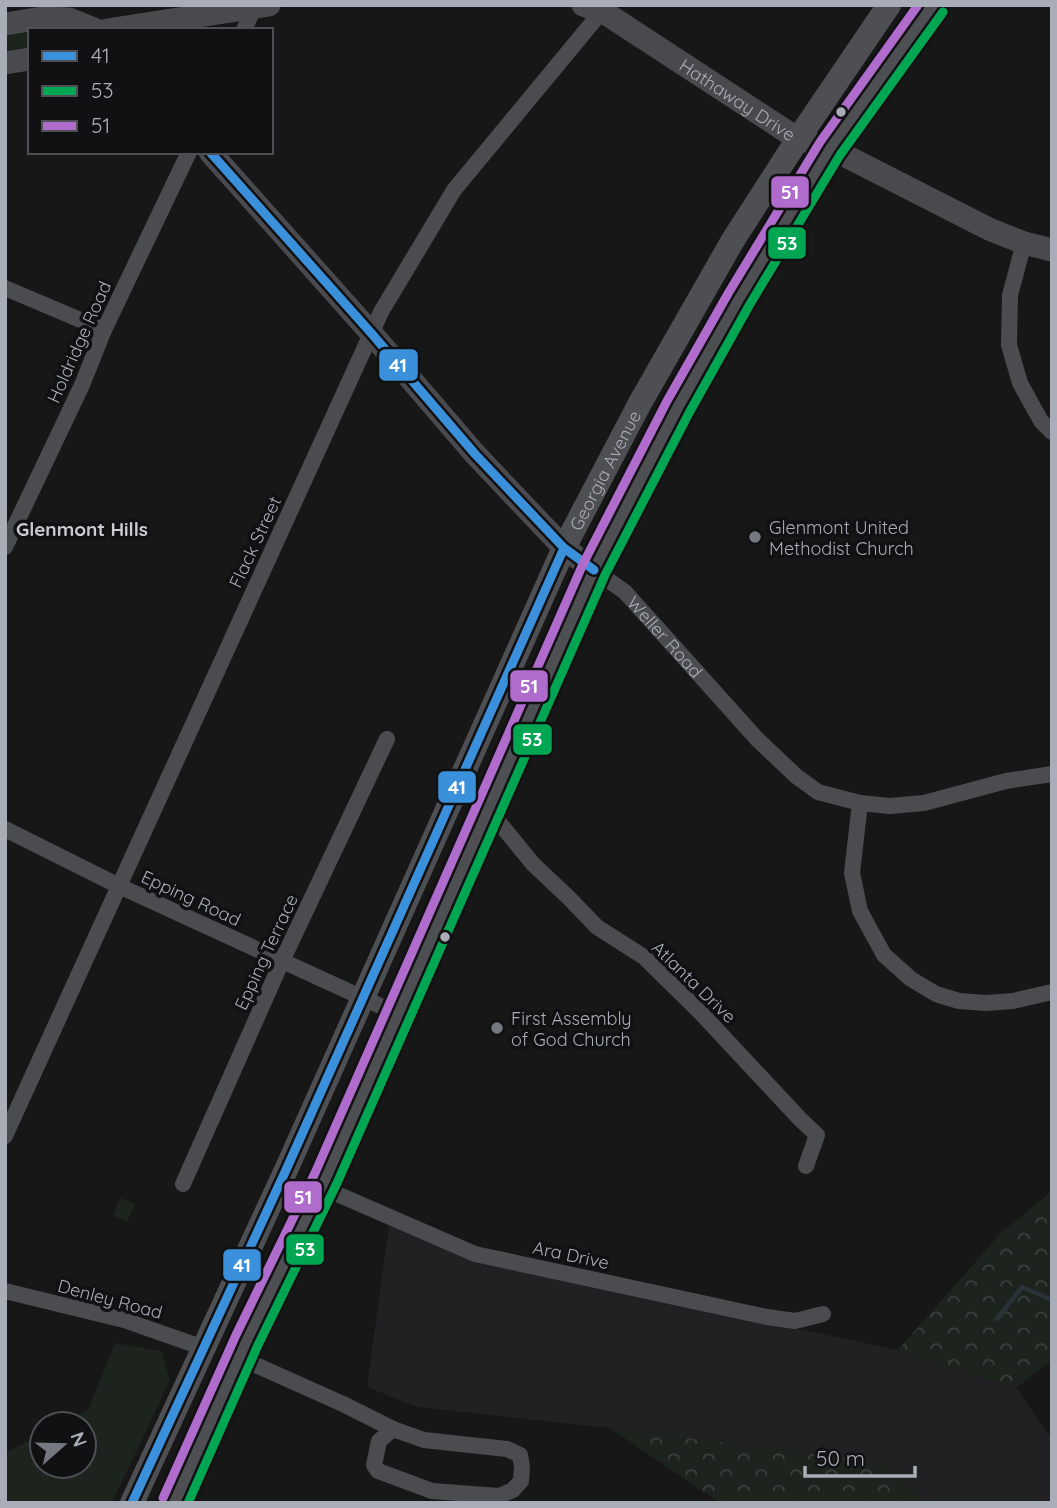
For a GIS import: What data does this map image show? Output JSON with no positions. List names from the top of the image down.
{
  "streets": {
    "main road": ["Georgia Avenue"],
    "street": [
      "Hathaway Drive",
      "Holdridge Road",
      "Flack Street",
      "Weller Road",
      "Epping Road",
      "Epping Terrace",
      "Atlanta Drive",
      "Ara Drive",
      "Denley Road"
    ]
  },
  "crossings": [
    ["Hathaway Drive", "Georgia Avenue"],
    ["Hathaway Drive", "Flack Street"],
    ["Georgia Avenue", "Weller Road"],
    ["Georgia Avenue", "Epping Road"],
    ["Georgia Avenue", "Atlanta Drive"],
    ["Georgia Avenue", "Ara Drive"],
    ["Georgia Avenue", "Denley Road"],
    ["Flack Street", "Weller Road"],
    ["Flack Street", "Epping Road"],
    ["Epping Road", "Epping Terrace"]
  ],
  "districts": ["Glenmont Hills"],
  "places": ["Glenmont United Methodist Church", "First Assembly of God Church"],
  "lines": ["transit line 51", "transit line 53", "transit line 41"],
  "legend": ["41", "53", "51"],
  "scale_bar": "50 m",
  "north": "right"
}
